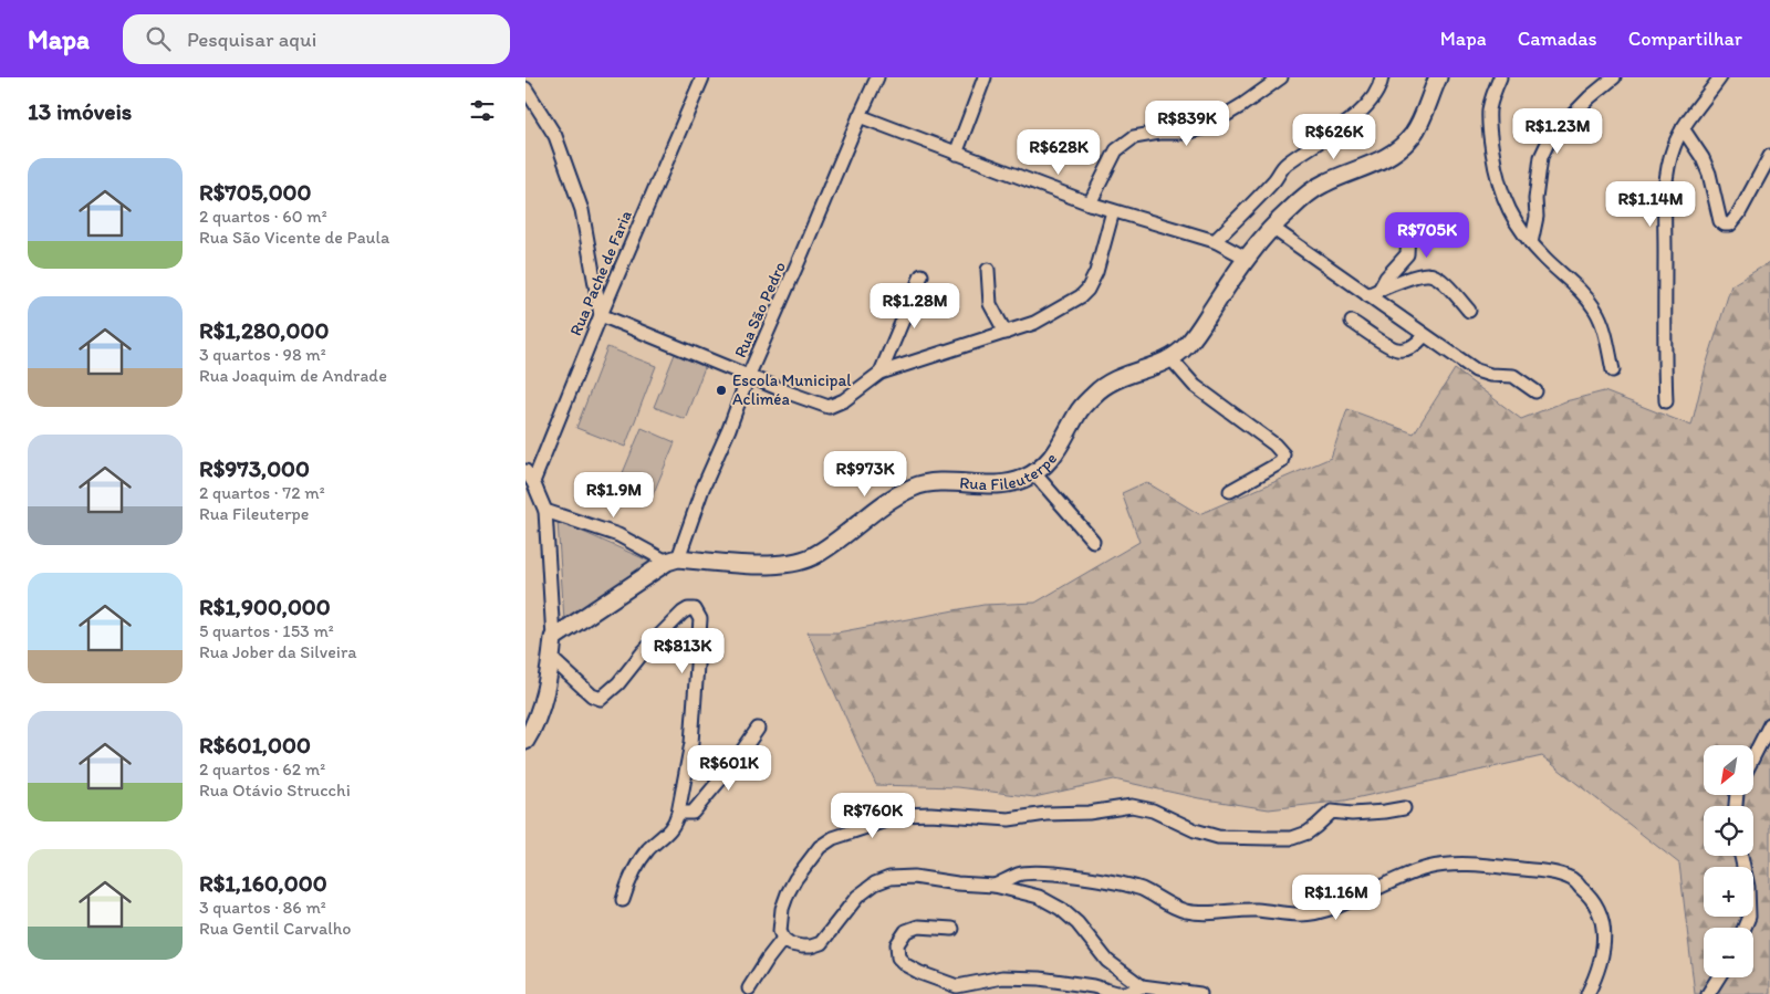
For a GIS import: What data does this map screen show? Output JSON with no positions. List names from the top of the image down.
{
  "streets": {
    "main road": ["Rua Fileuterpe"],
    "street": ["Rua Pache de Faria", "Rua São Pedro"]
  },
  "crossings": [
    ["Rua São Pedro", "Rua Fileuterpe"]
  ],
  "places": ["Escola Municipal Acliméa"],
  "north": "bottom left",
  "page": {
    "header": "Mapa",
    "search": "Pesquisar aqui",
    "nav": ["Mapa", "Camadas", "Compartilhar"],
    "heading": "13 imóveis",
    "price": [
      "R$839K",
      "R$1.23M",
      "R$626K",
      "R$628K",
      "R$1.14M",
      "R$705K",
      "R$1.28M",
      "R$973K",
      "R$1.9M",
      "R$813K",
      "R$601K",
      "R$760K",
      "R$1.16M"
    ],
    "list": [
      {
        "name": "R$705,000",
        "note": "2 quartos · 60 m² · Rua São Vicente de Paula"
      },
      {
        "name": "R$1,280,000",
        "note": "3 quartos · 98 m² · Rua Joaquim de Andrade"
      },
      {
        "name": "R$973,000",
        "note": "2 quartos · 72 m² · Rua Fileuterpe"
      },
      {
        "name": "R$1,900,000",
        "note": "5 quartos · 153 m² · Rua Jober da Silveira"
      },
      {
        "name": "R$601,000",
        "note": "2 quartos · 62 m² · Rua Otávio Strucchi"
      },
      {
        "name": "R$1,160,000",
        "note": "3 quartos · 86 m² · Rua Gentil Carvalho"
      }
    ],
    "map_buttons": ["+", "−"]
  }
}
